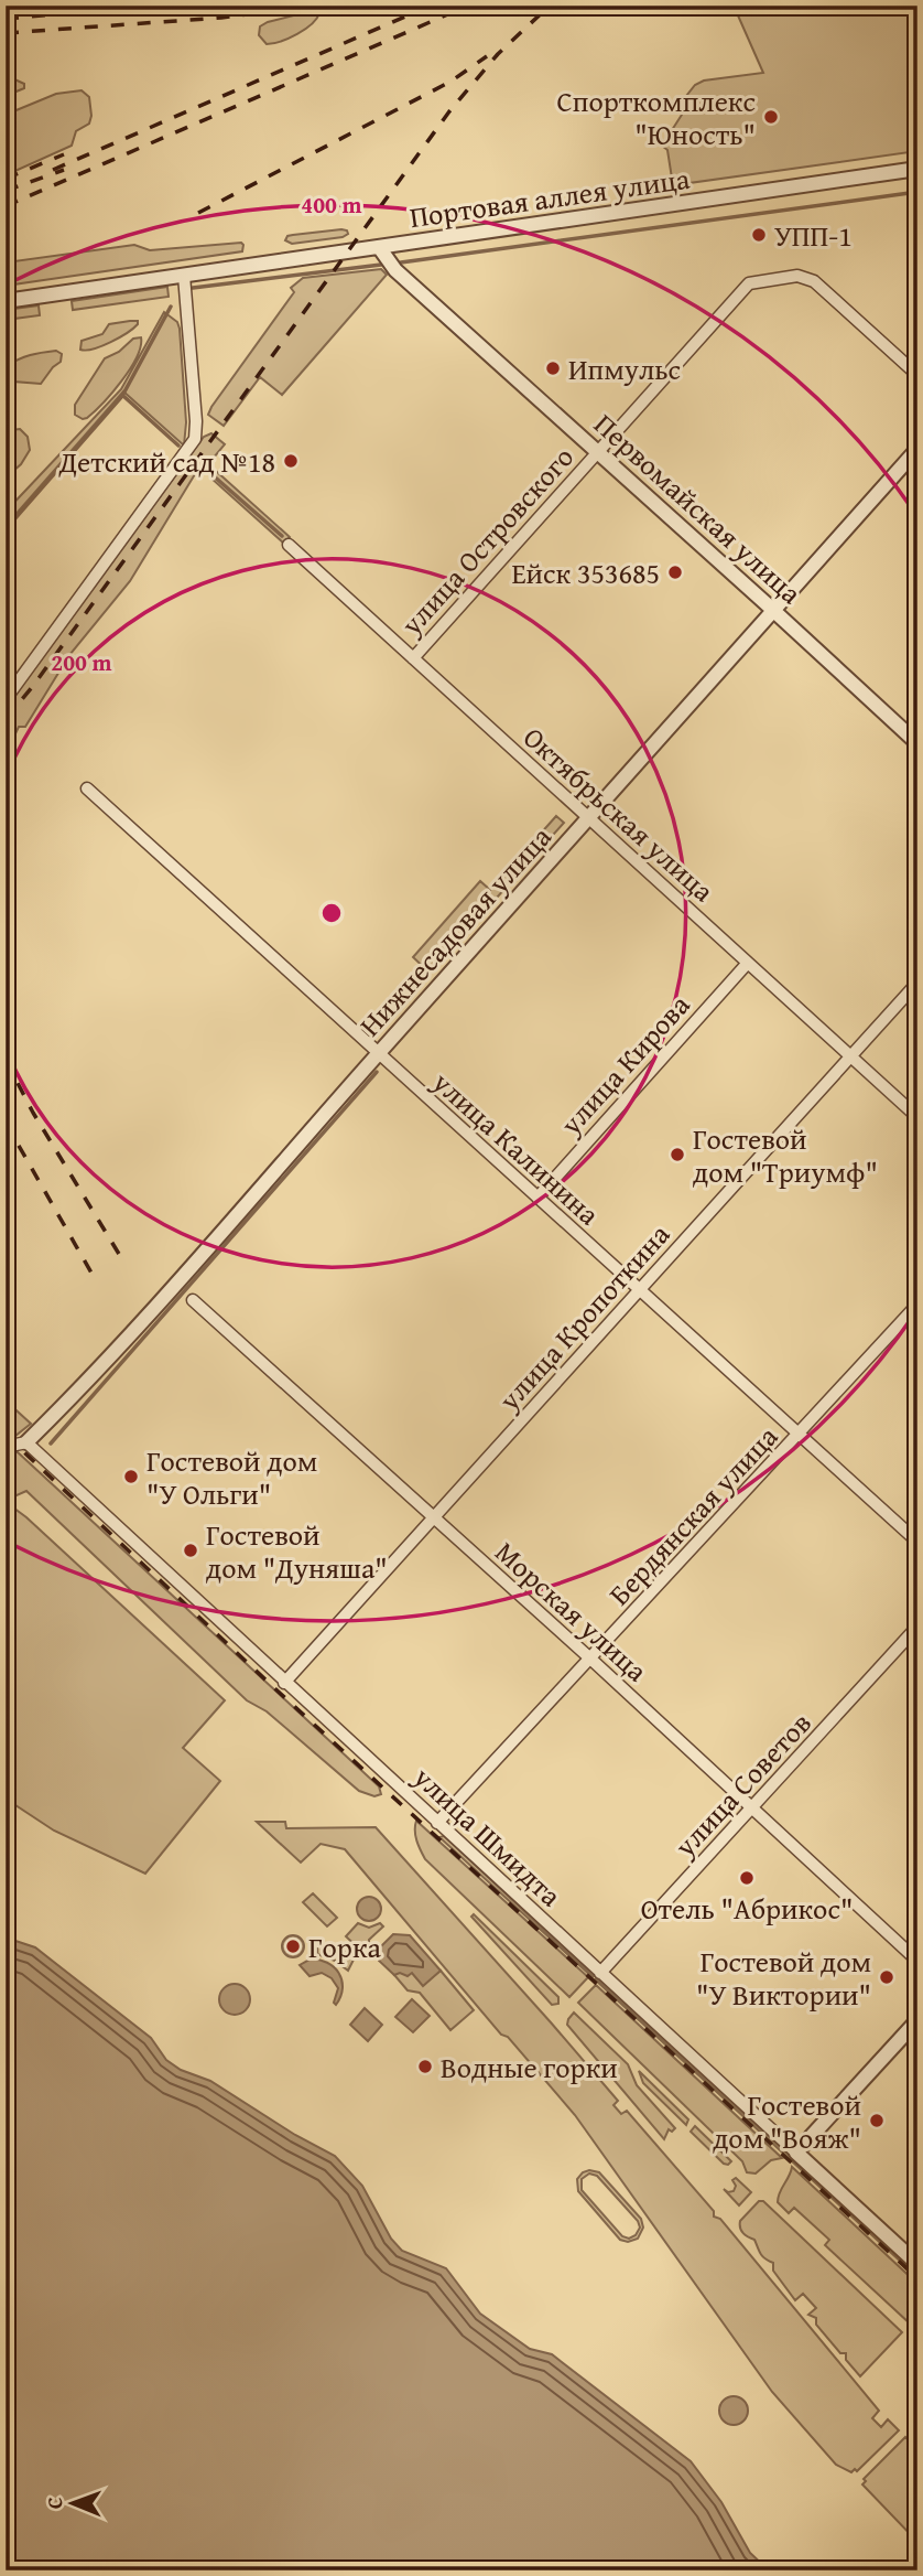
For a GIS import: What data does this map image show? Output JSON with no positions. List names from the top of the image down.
{
  "streets": {
    "street": [
      "Портовая аллея улица",
      "Первомайская улица",
      "улица Островского",
      "Октябрьская улица",
      "Нижнесадовая улица",
      "улица Кирова",
      "улица Калинина",
      "улица Кропоткина",
      "Бердянская улица",
      "Морская улица",
      "улица Советов",
      "улица Шмидта"
    ]
  },
  "crossings": [
    ["Портовая аллея улица", "Первомайская улица"],
    ["Первомайская улица", "улица Островского"],
    ["Первомайская улица", "Нижнесадовая улица"],
    ["улица Островского", "Октябрьская улица"],
    ["Октябрьская улица", "Нижнесадовая улица"],
    ["Октябрьская улица", "улица Кирова"],
    ["Октябрьская улица", "улица Кропоткина"],
    ["Нижнесадовая улица", "улица Калинина"],
    ["Нижнесадовая улица", "улица Шмидта"],
    ["улица Кирова", "улица Калинина"],
    ["улица Калинина", "улица Кропоткина"],
    ["улица Калинина", "Бердянская улица"],
    ["улица Кропоткина", "Морская улица"],
    ["улица Кропоткина", "улица Шмидта"],
    ["Бердянская улица", "Морская улица"],
    ["Бердянская улица", "улица Шмидта"],
    ["Морская улица", "улица Советов"],
    ["улица Советов", "улица Шмидта"]
  ],
  "places": [
    "Спорткомплекс \"Юность\"",
    "УПП-1",
    "Ипмульс",
    "Детский сад №18",
    "Ейск 353685",
    "Гостевой дом \"Триумф\"",
    "Гостевой дом \"У Ольги\"",
    "Гостевой дом \"Дуняша\"",
    "Отель \"Абрикос\"",
    "Горка",
    "Гостевой дом \"У Виктории\"",
    "Водные горки",
    "Гостевой дом \"Вояж\""
  ],
  "north": "left",
  "rings": ["400 m", "200 m"]
}
